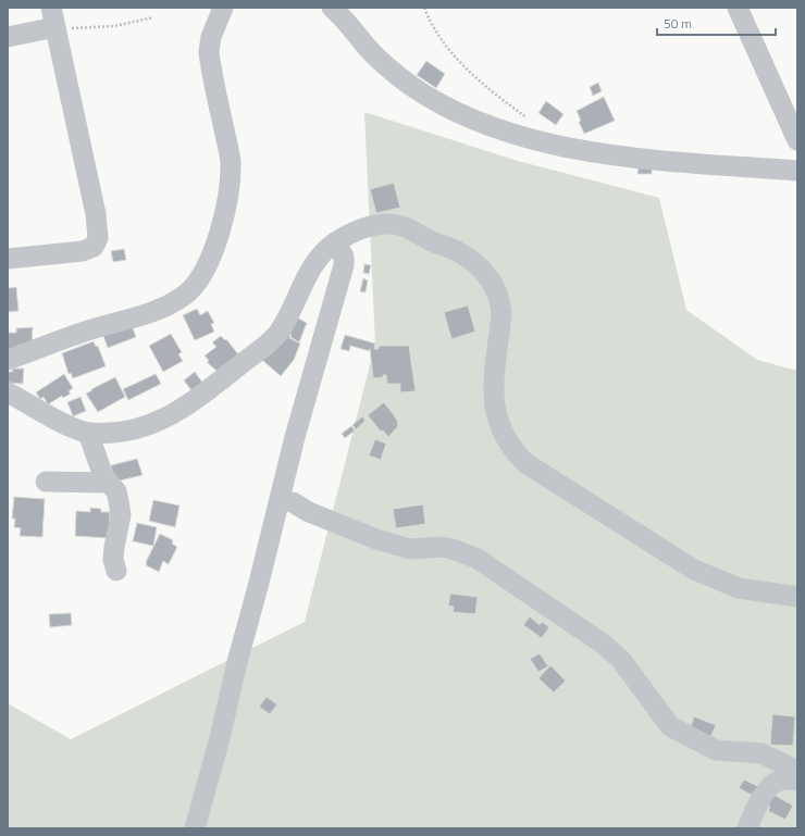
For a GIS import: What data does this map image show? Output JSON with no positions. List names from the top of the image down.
{
  "scale_bar": "50 m"
}
